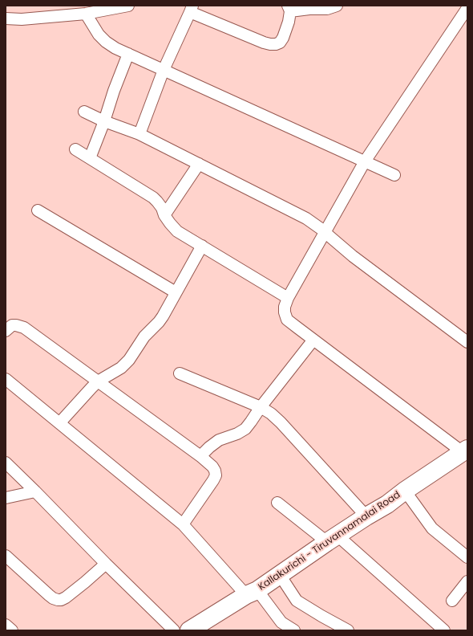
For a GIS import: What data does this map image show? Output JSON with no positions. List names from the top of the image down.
{
  "streets": {
    "highway": ["Kallakurichi - Tiruvannamalai Road"]
  }
}
